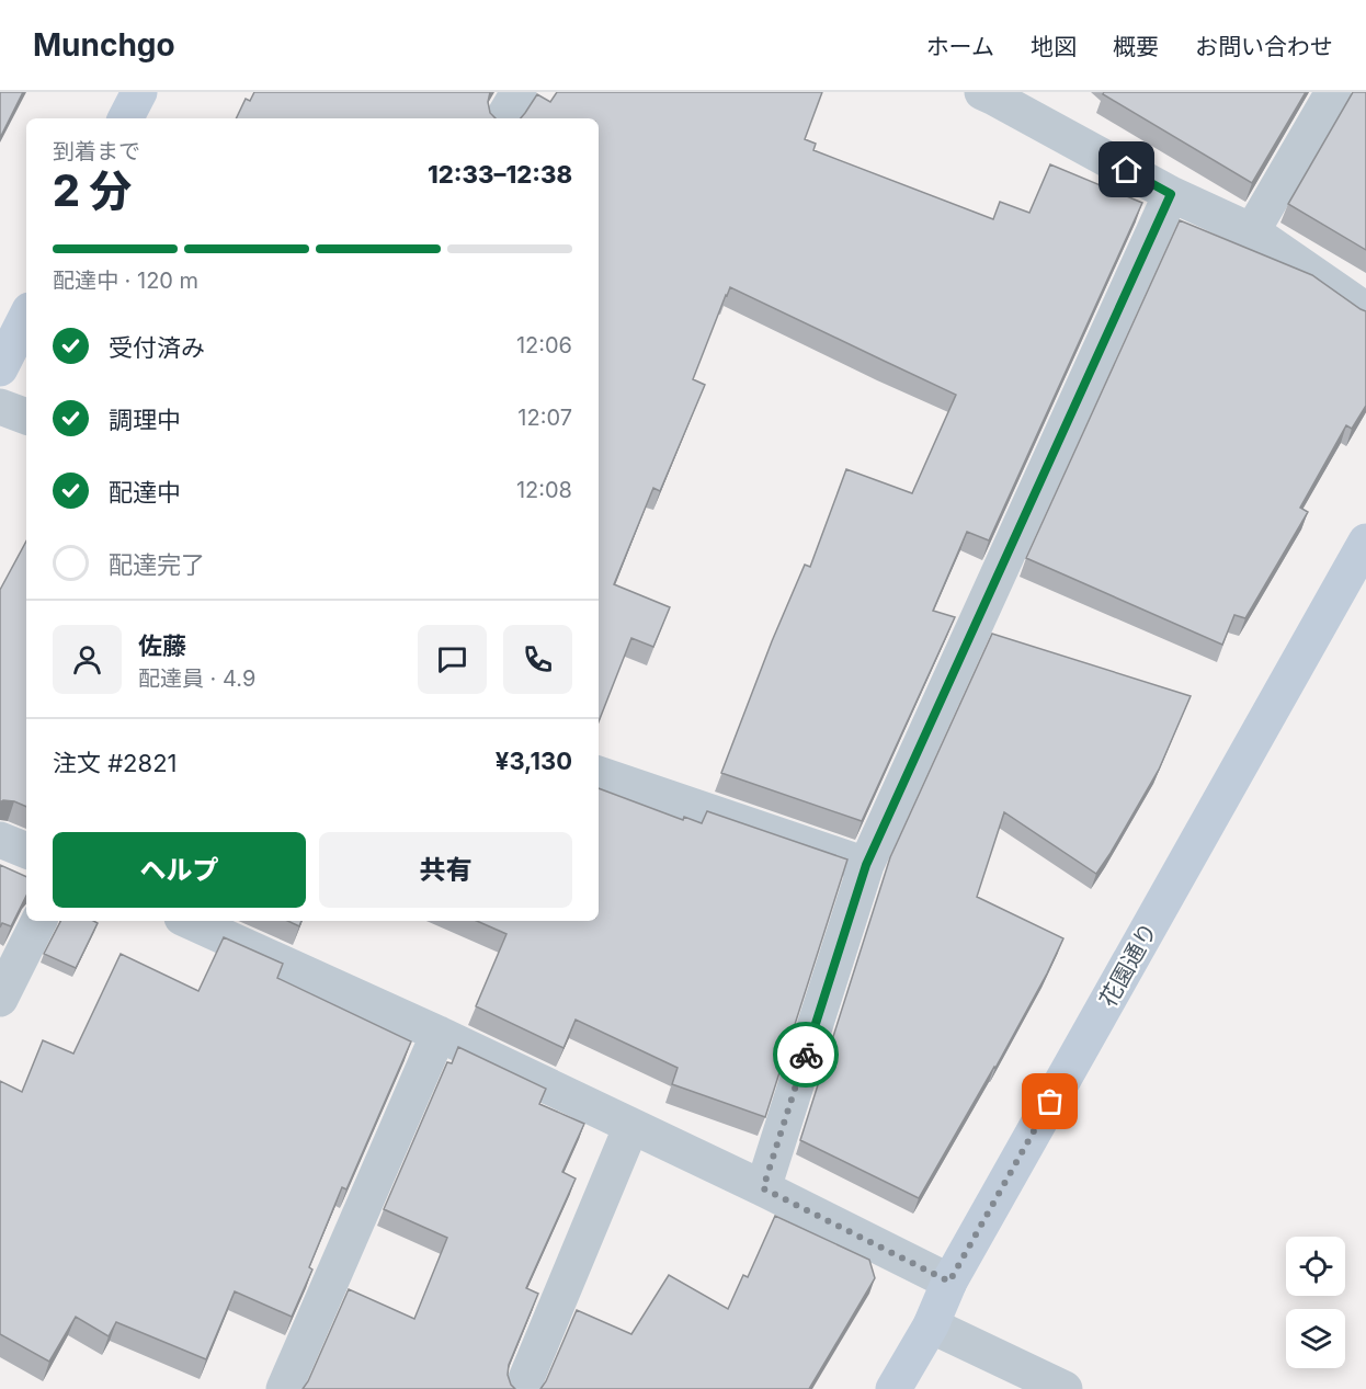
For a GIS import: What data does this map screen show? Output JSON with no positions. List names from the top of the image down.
{
  "streets": {
    "street": ["花園通り"]
  },
  "page": {
    "header": "Munchgo",
    "nav": [
      "ホーム",
      "地図",
      "概要",
      "お問い合わせ"
    ],
    "heading": ["2 分", "到着まで", "12:33–12:38"],
    "panel": [
      "佐藤",
      "配達員 · 4.9",
      "注文 #2821",
      "¥3,130"
    ],
    "bar": "配達中 · 120 m",
    "list": [
      ["受付済み", "12:06"],
      ["調理中", "12:07"],
      ["配達中", "12:08"],
      "配達完了"
    ],
    "buttons": ["ヘルプ", "共有"]
  }
}
